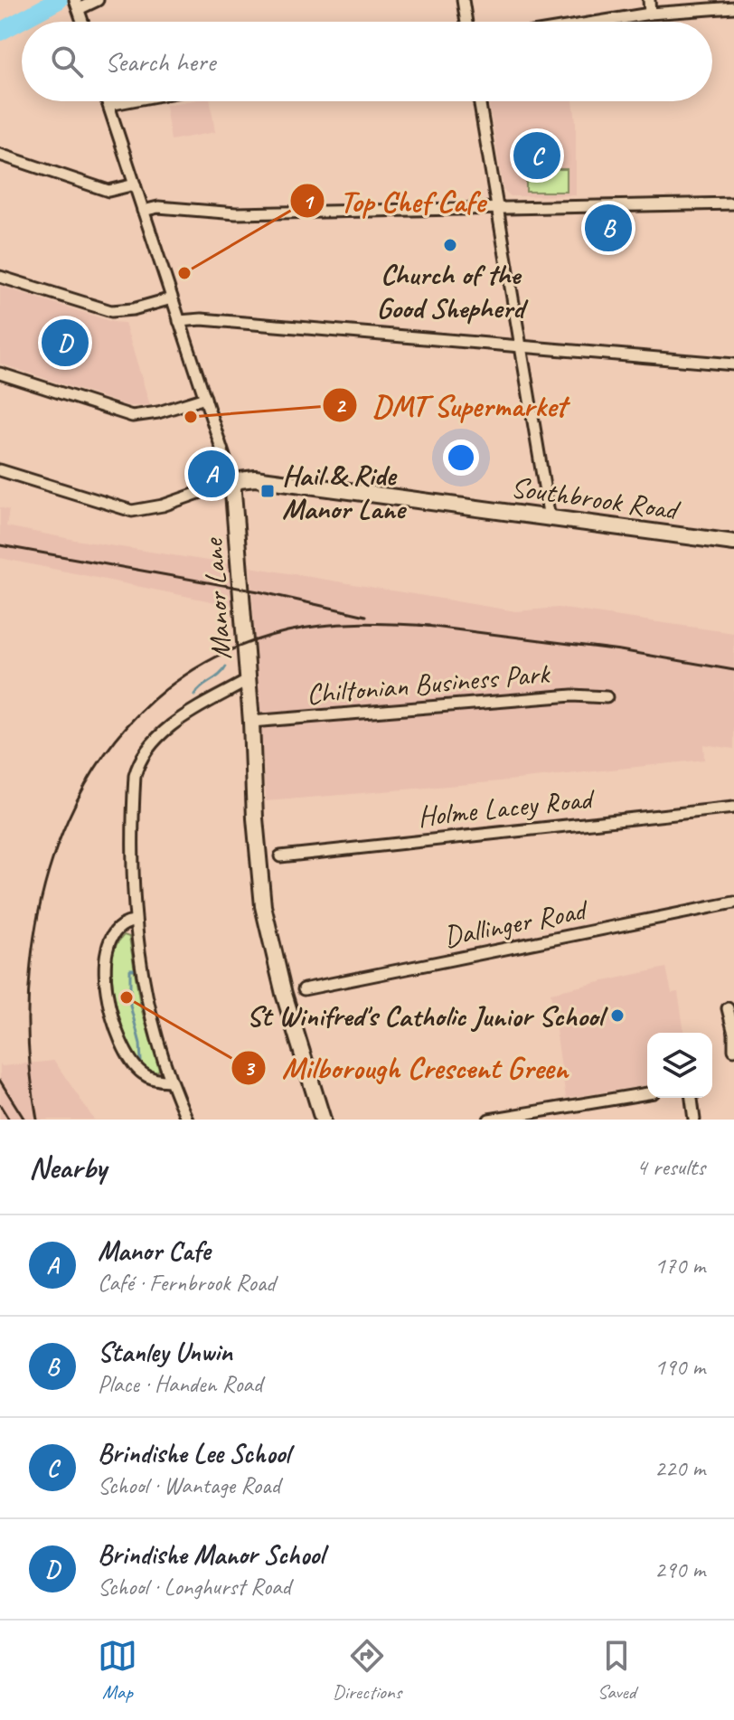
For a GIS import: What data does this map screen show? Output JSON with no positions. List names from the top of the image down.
{
  "streets": {
    "street": [
      "Southbrook Road",
      "Manor Lane",
      "Chiltonian Business Park",
      "Holme Lacey Road",
      "Dallinger Road"
    ]
  },
  "crossings": [
    ["Southbrook Road", "Manor Lane"],
    ["Manor Lane", "Chiltonian Business Park"]
  ],
  "places": {
    "other": [
      "Church of the Good Shepherd",
      "Top Chef Cafe",
      "DMT Supermarket",
      "Milborough Crescent Green",
      "St Winifred's Catholic Junior School"
    ],
    "transit": ["Hail & Ride Manor Lane"]
  },
  "page": {
    "search": "Search here",
    "pins": [
      "C",
      "B",
      "D",
      "A"
    ],
    "heading": ["Nearby", "4 results"],
    "list": [
      {
        "mark": "A",
        "name": "Manor Cafe",
        "note": "Café · Fernbrook Road",
        "value": "170 m"
      },
      {
        "mark": "B",
        "name": "Stanley Unwin",
        "note": "Place · Handen Road",
        "value": "190 m"
      },
      {
        "mark": "C",
        "name": "Brindishe Lee School",
        "note": "School · Wantage Road",
        "value": "220 m"
      },
      {
        "mark": "D",
        "name": "Brindishe Manor School",
        "note": "School · Longhurst Road",
        "value": "290 m"
      }
    ],
    "nav": ["Map", "Directions", "Saved"]
  }
}
